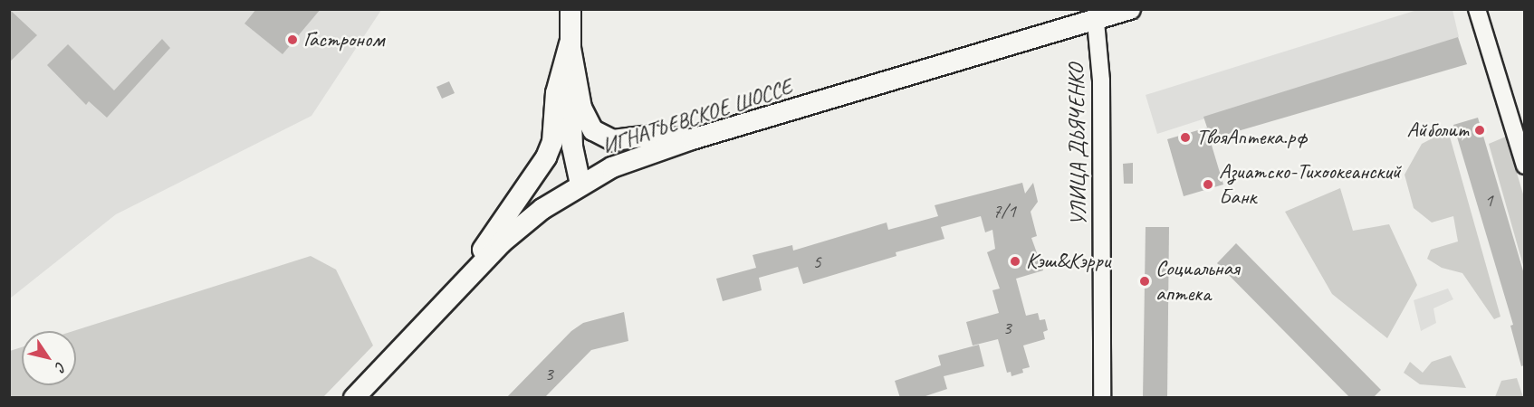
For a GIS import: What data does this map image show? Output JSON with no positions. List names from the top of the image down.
{
  "streets": {
    "main road": ["ИГНАТЬЕВСКОЕ ШОССЕ"],
    "street": ["УЛИЦА ДЬЯЧЕНКО"]
  },
  "crossings": [
    ["ИГНАТЬЕВСКОЕ ШОССЕ", "УЛИЦА ДЬЯЧЕНКО"]
  ],
  "places": [
    "Гастроном",
    "Айболит",
    "ТвояАптека.рф",
    "Азиатско-Тихоокеанский Банк",
    "Кэш&Кэрри",
    "Социальная аптека"
  ],
  "house_numbers": [
    "1",
    "7/1",
    "5",
    "3",
    "3"
  ],
  "north": "bottom right"
}
